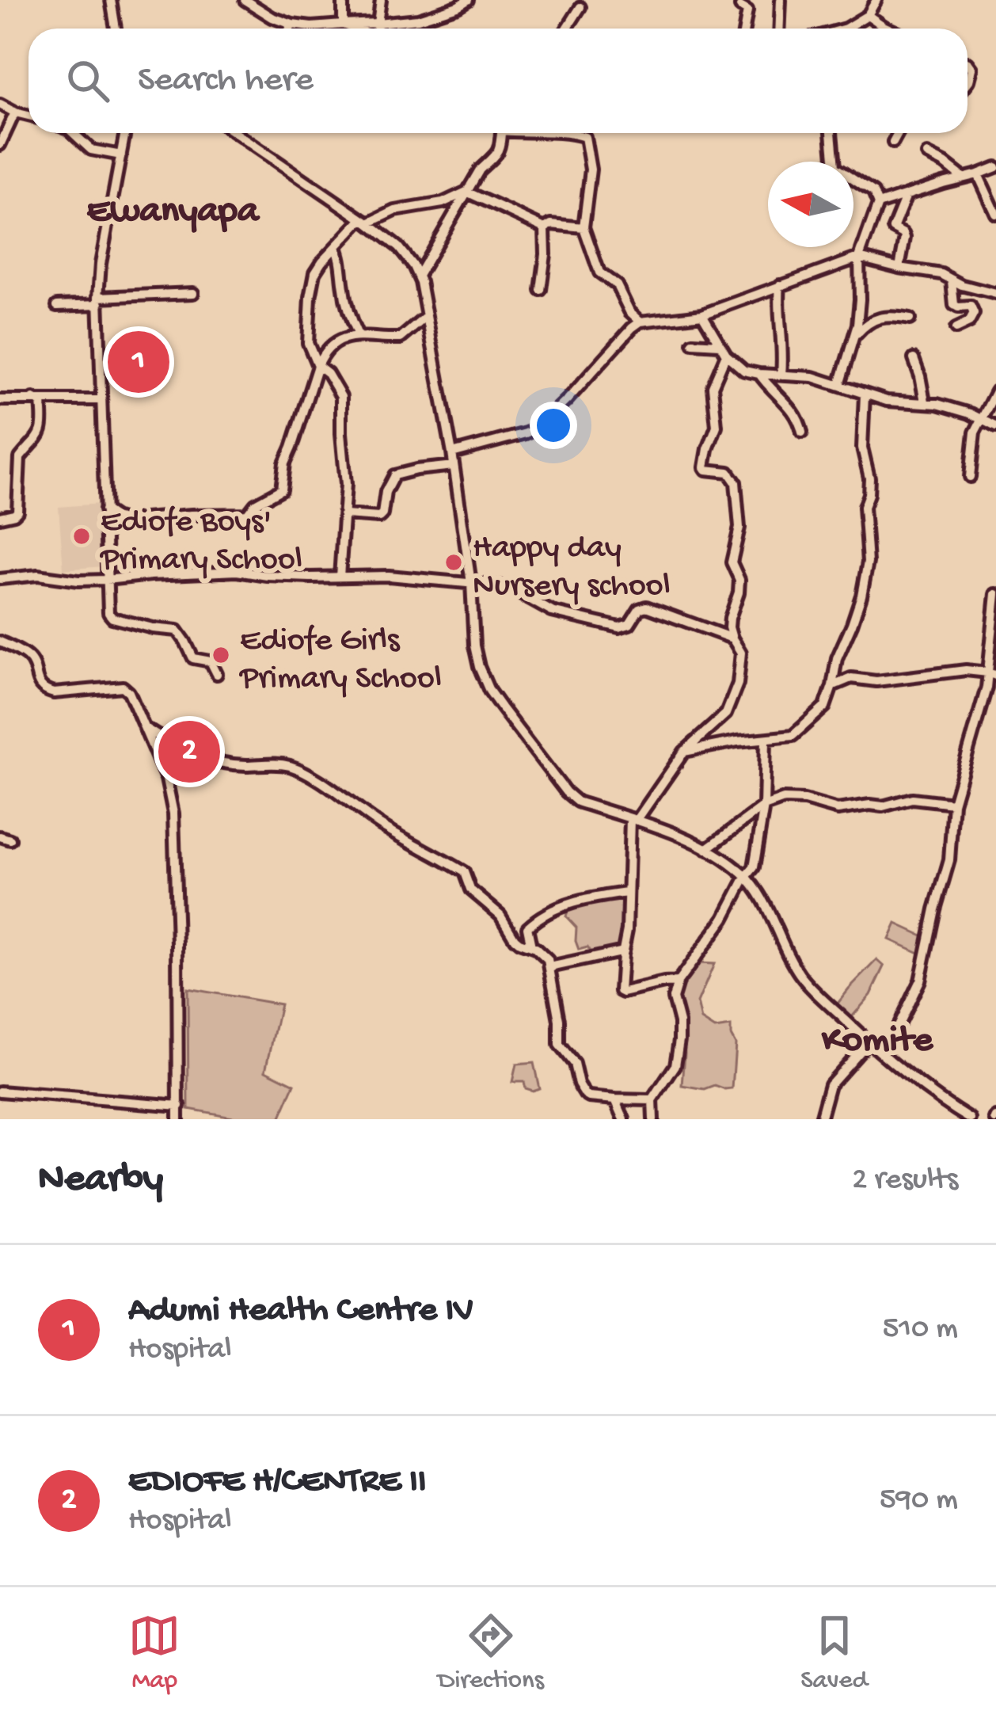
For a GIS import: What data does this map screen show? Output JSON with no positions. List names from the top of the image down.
{
  "districts": ["Ewanyapa", "Komite"],
  "places": ["Ediofe Boys' Primary School", "Happy day Nursery school", "Ediofe Girls Primary School"],
  "north": "left",
  "page": {
    "search": "Search here",
    "pins": ["1", "2"],
    "heading": ["Nearby", "2 results"],
    "list": [
      {
        "mark": "1",
        "name": "Adumi Health Centre IV",
        "note": "Hospital",
        "value": "510 m"
      },
      {
        "mark": "2",
        "name": "EDIOFE H/CENTRE II",
        "note": "Hospital",
        "value": "590 m"
      }
    ],
    "nav": ["Map", "Directions", "Saved"]
  }
}
